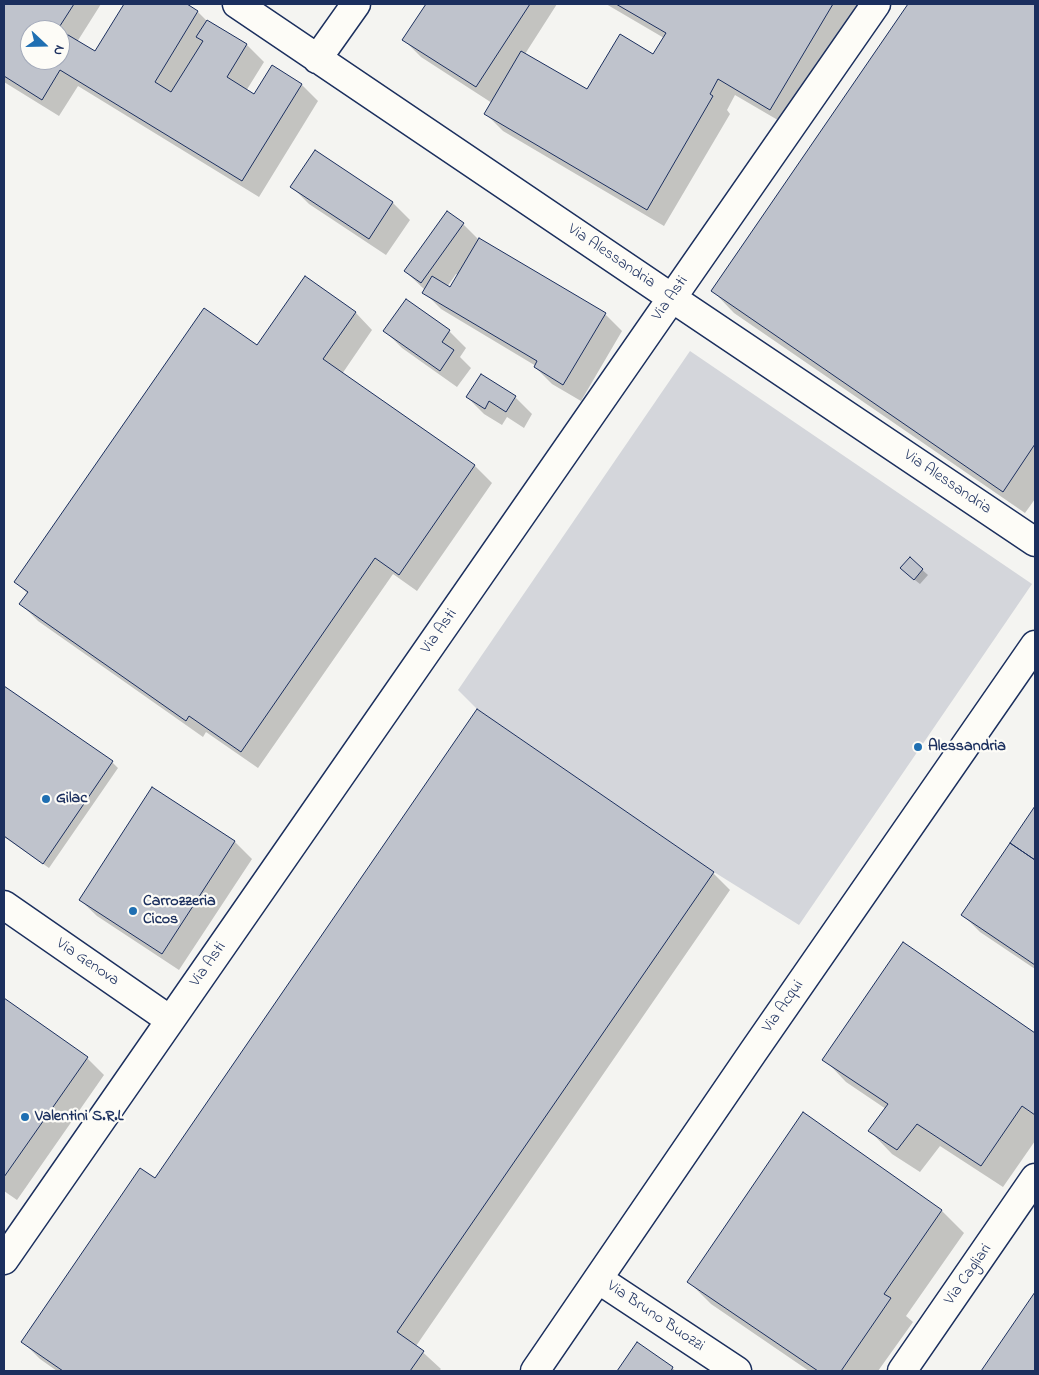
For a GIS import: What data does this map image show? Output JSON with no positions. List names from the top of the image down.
{
  "streets": {
    "street": [
      "Via Alessandria",
      "Via Asti",
      "Via Genova",
      "Via Acqui",
      "Via Cagliari",
      "Via Bruno Buozzi"
    ]
  },
  "crossings": [
    ["Via Alessandria", "Via Asti"],
    ["Via Asti", "Via Genova"],
    ["Via Acqui", "Via Bruno Buozzi"]
  ],
  "places": [
    "Alessandria",
    "Gilac",
    "Carrozzeria Cicos",
    "Valentini S.R.L"
  ],
  "north": "right"
}
